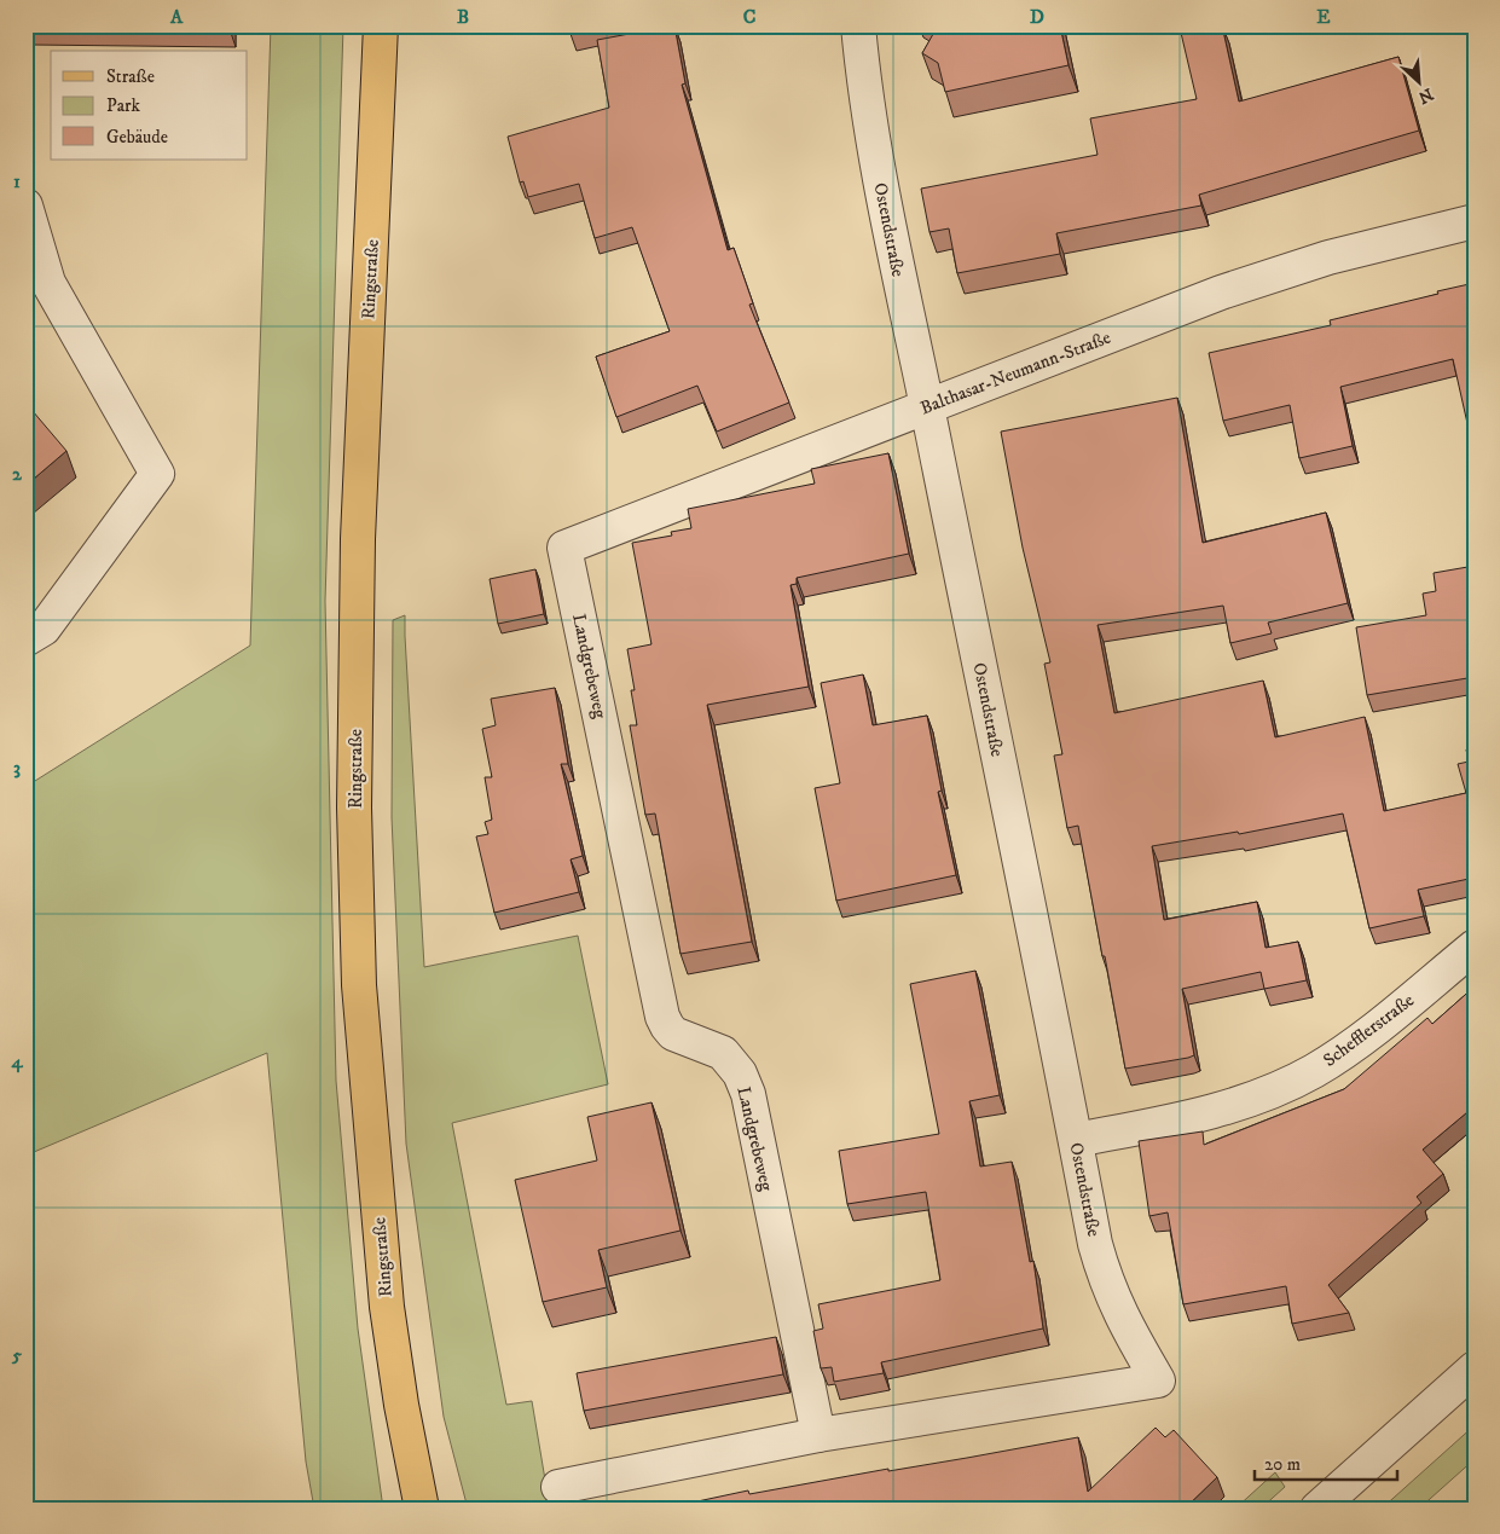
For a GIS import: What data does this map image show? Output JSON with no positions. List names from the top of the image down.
{
  "streets": {
    "main road": ["Ringstraße"],
    "street": [
      "Ostendstraße",
      "Balthasar-Neumann-Straße",
      "Landgrebeweg",
      "Schefflerstraße"
    ]
  },
  "crossings": [
    ["Ostendstraße", "Balthasar-Neumann-Straße"],
    ["Ostendstraße", "Landgrebeweg"],
    ["Ostendstraße", "Schefflerstraße"],
    ["Balthasar-Neumann-Straße", "Landgrebeweg"]
  ],
  "legend": ["Straße", "Park", "Gebäude"],
  "scale_bar": "20 m",
  "north": "bottom right",
  "grid": {
    "columns": [
      "A",
      "B",
      "C",
      "D",
      "E"
    ],
    "rows": [
      "1",
      "2",
      "3",
      "4",
      "5"
    ]
  }
}
